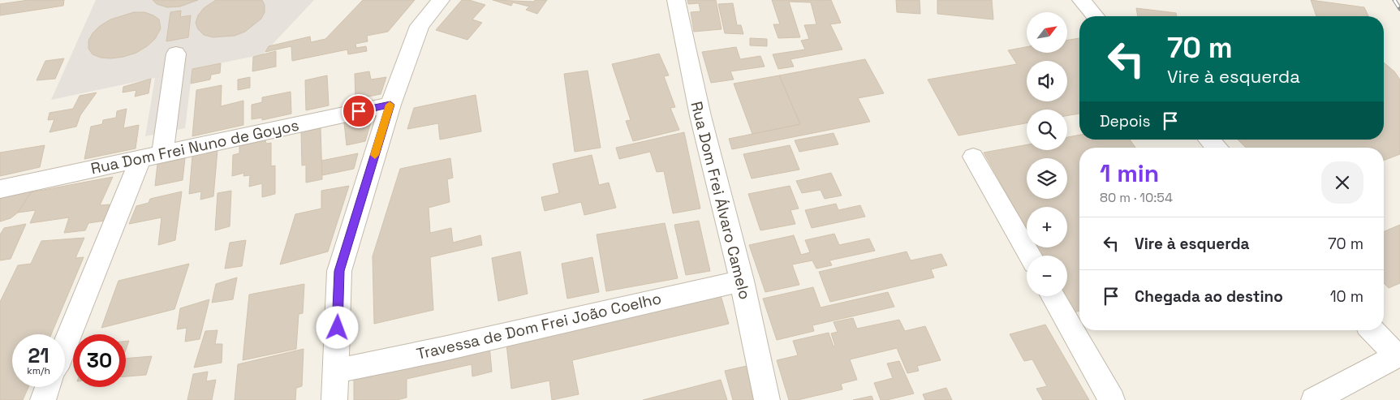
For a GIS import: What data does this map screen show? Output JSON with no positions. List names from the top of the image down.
{
  "streets": {
    "street": ["Rua Dom Frei Nuno de Goyos", "Rua Dom Frei Álvaro Camelo", "Travessa de Dom Frei João Coelho"]
  },
  "crossings": [
    ["Rua Dom Frei Álvaro Camelo", "Travessa de Dom Frei João Coelho"]
  ],
  "north": "top right",
  "page": {
    "map_buttons": ["+", "−"],
    "turn": ["70 m", "Vire à esquerda"],
    "then": "Depois",
    "heading": ["1 min", "80 m · 10:54"],
    "list": [
      {
        "name": "Vire à esquerda",
        "value": "70 m"
      },
      {
        "name": "Chegada ao destino",
        "value": "10 m"
      }
    ],
    "speed": "21 km/h",
    "limit": "30"
  }
}
